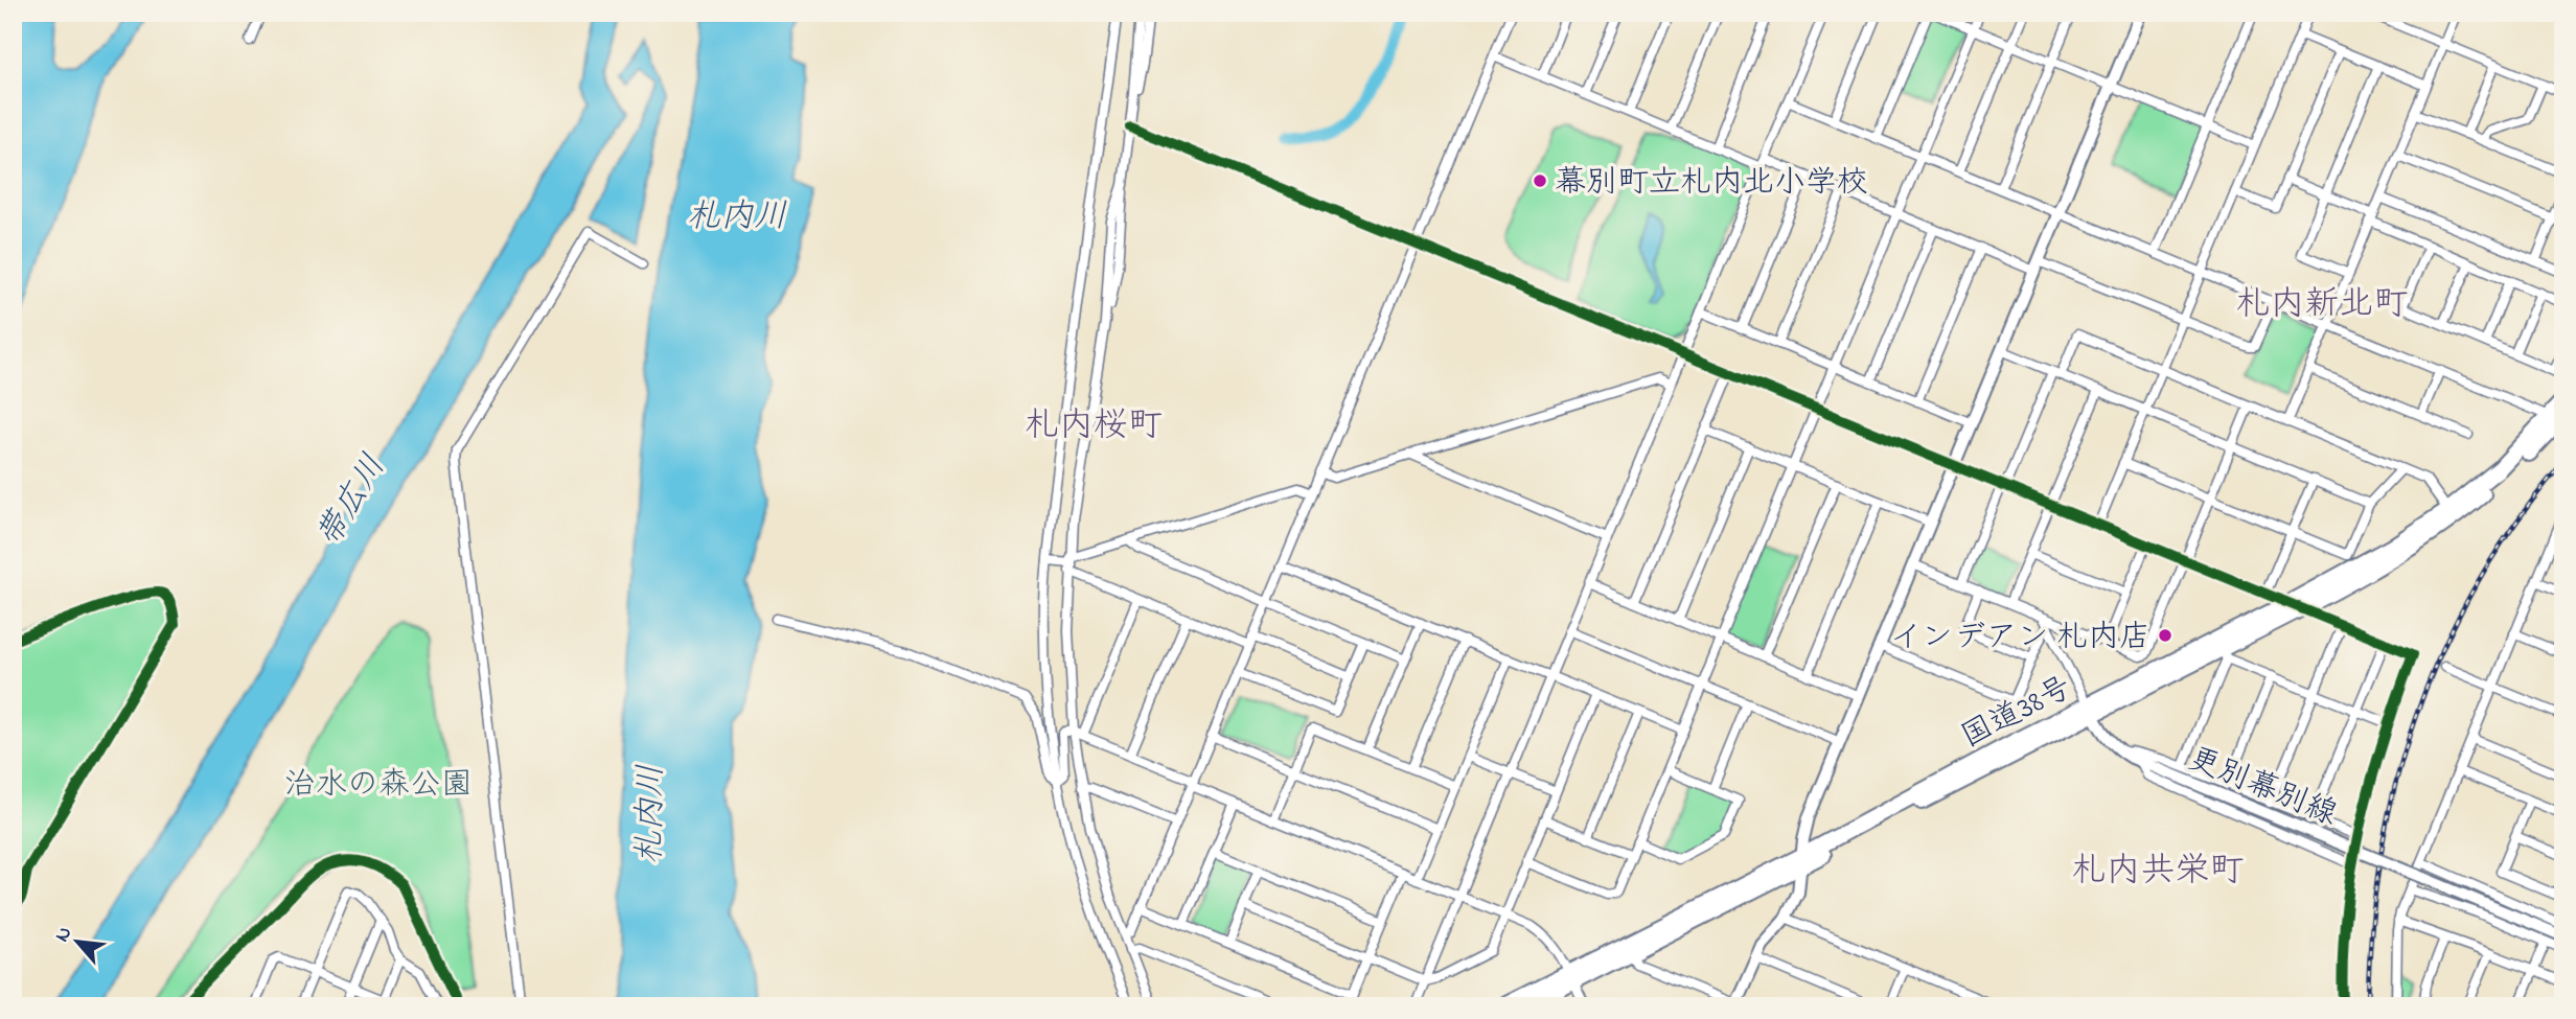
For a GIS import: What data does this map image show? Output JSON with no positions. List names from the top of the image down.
{
  "streets": {
    "highway": ["国道38号"],
    "street": ["更別幕別線"]
  },
  "crossings": [
    ["国道38号", "更別幕別線"]
  ],
  "districts": ["札内新北町", "札内桜町", "札内共栄町"],
  "water": ["札内川", "帯広川"],
  "parks": ["治水の森公園"],
  "places": ["幕別町立札内北小学校", "インデアン 札内店"],
  "north": "top left"
}
